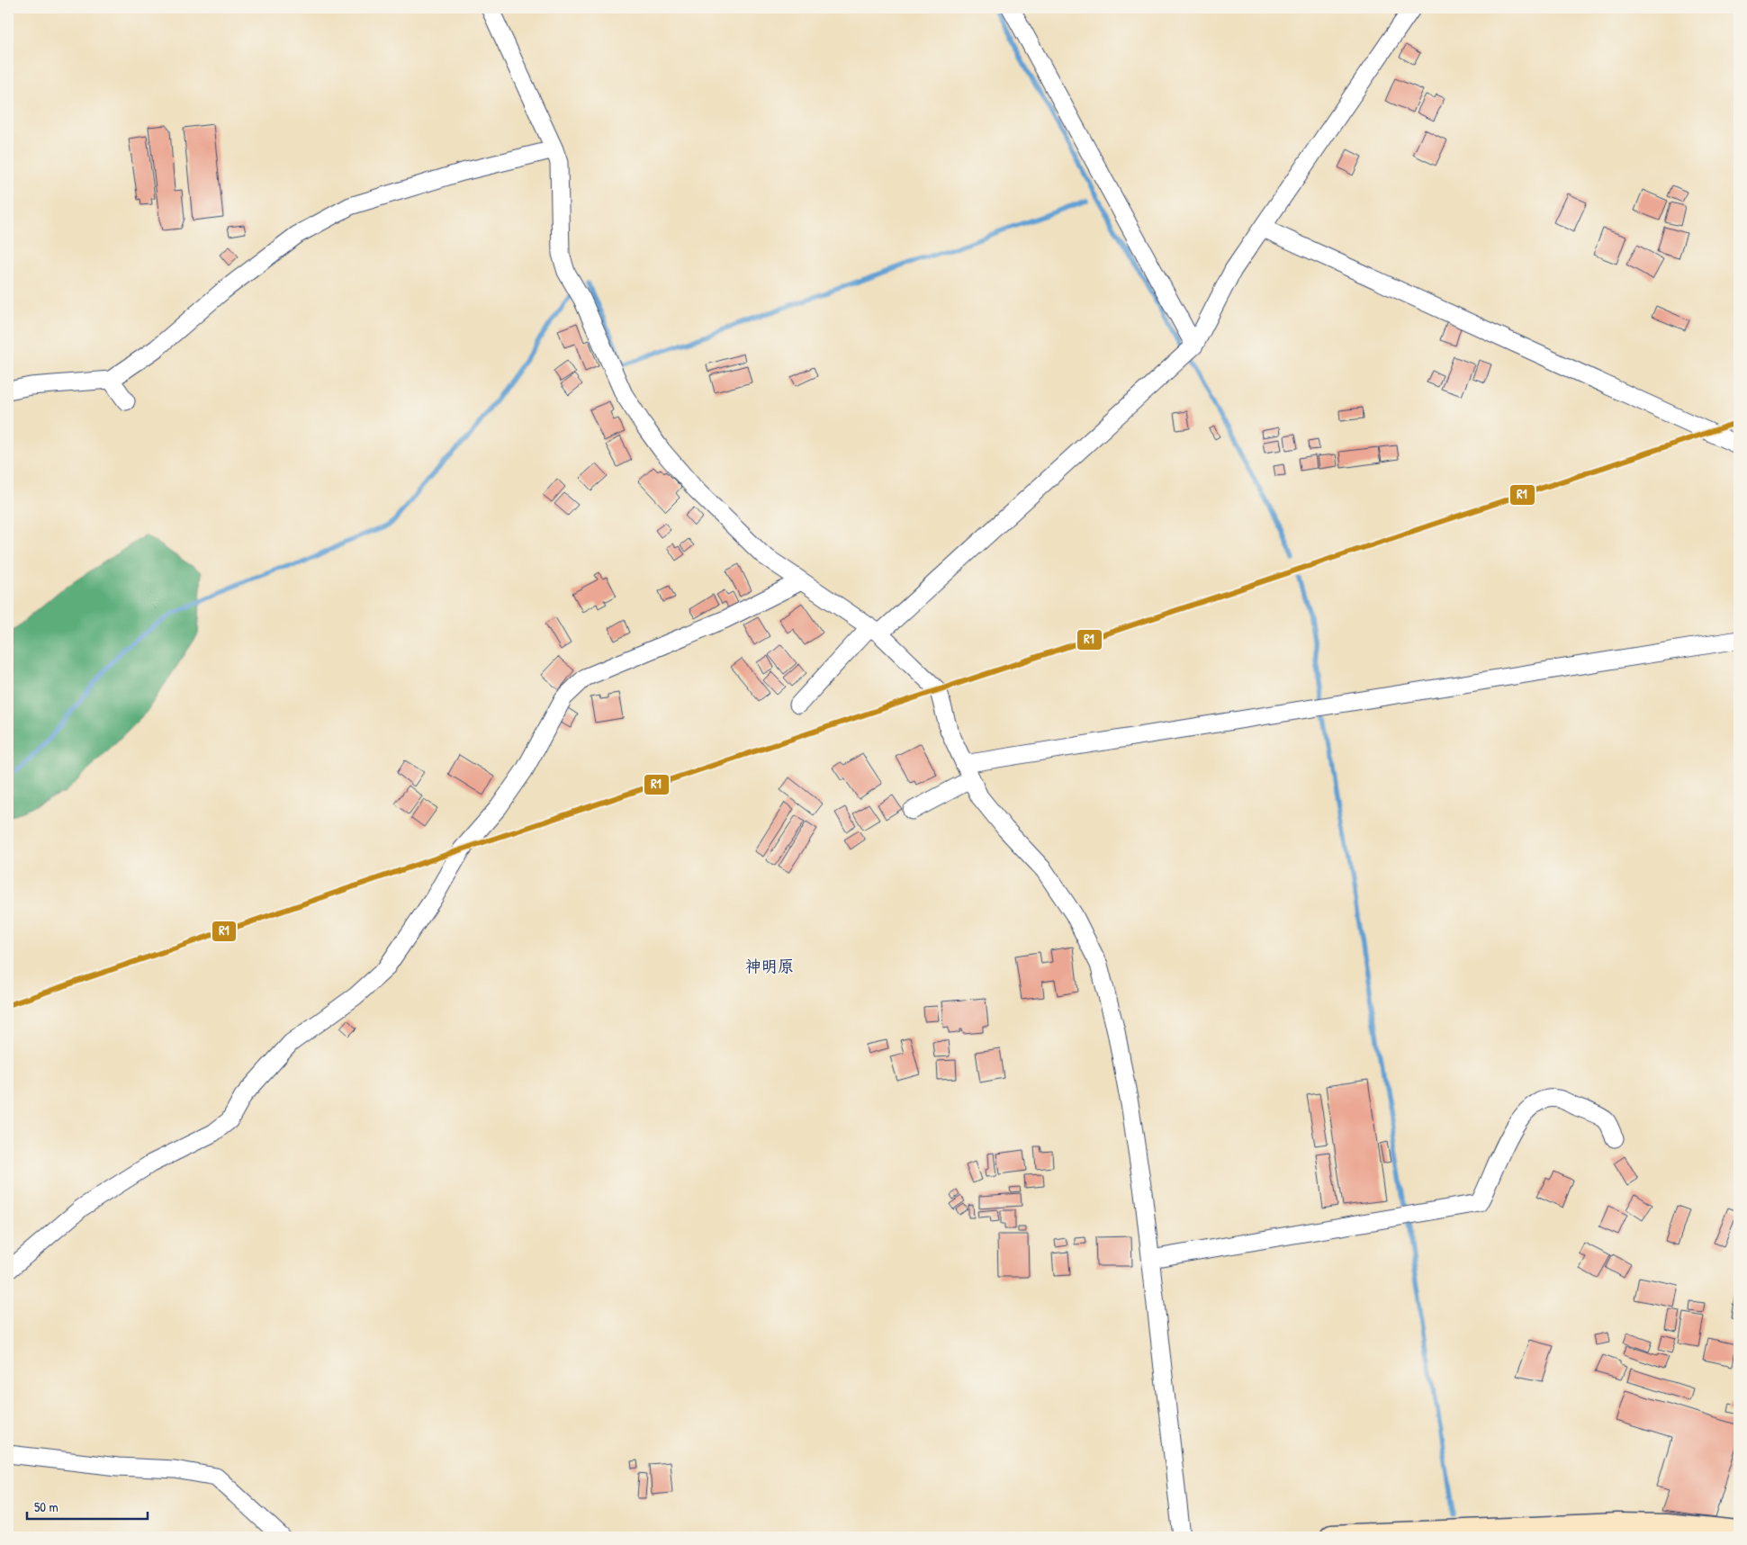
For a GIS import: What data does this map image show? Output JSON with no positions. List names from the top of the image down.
{
  "districts": ["神明原"],
  "lines": ["transit line R1"],
  "scale_bar": "50 m"
}
